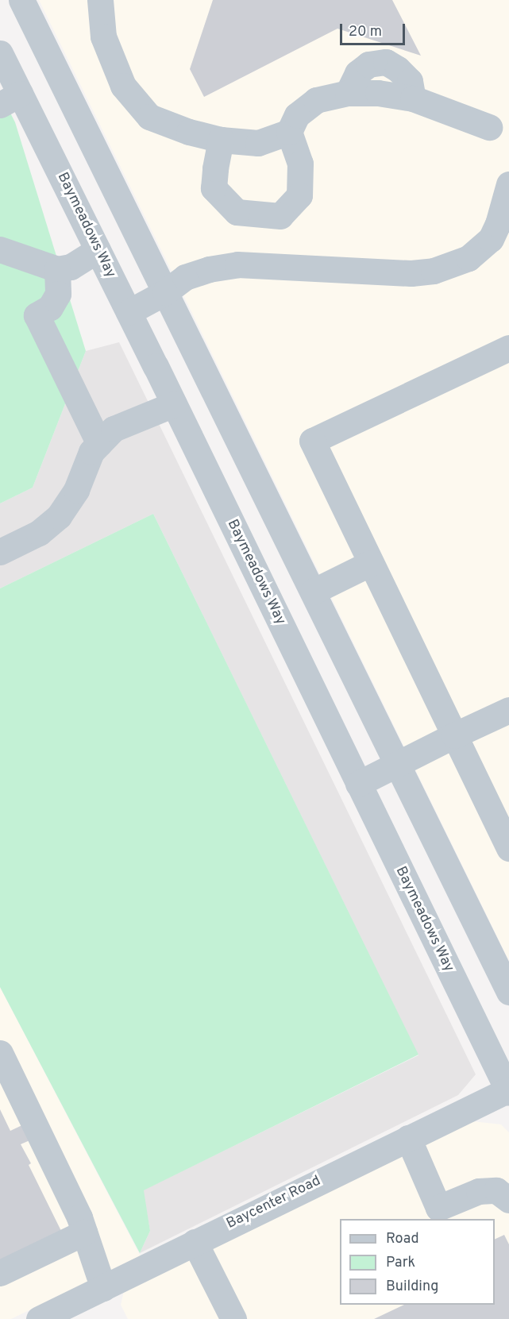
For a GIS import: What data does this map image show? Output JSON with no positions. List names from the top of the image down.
{
  "streets": {
    "street": ["Baymeadows Way", "Baycenter Road"]
  },
  "crossings": [
    ["Baymeadows Way", "Baycenter Road"]
  ],
  "legend": ["Road", "Park", "Building"],
  "scale_bar": "20 m"
}
